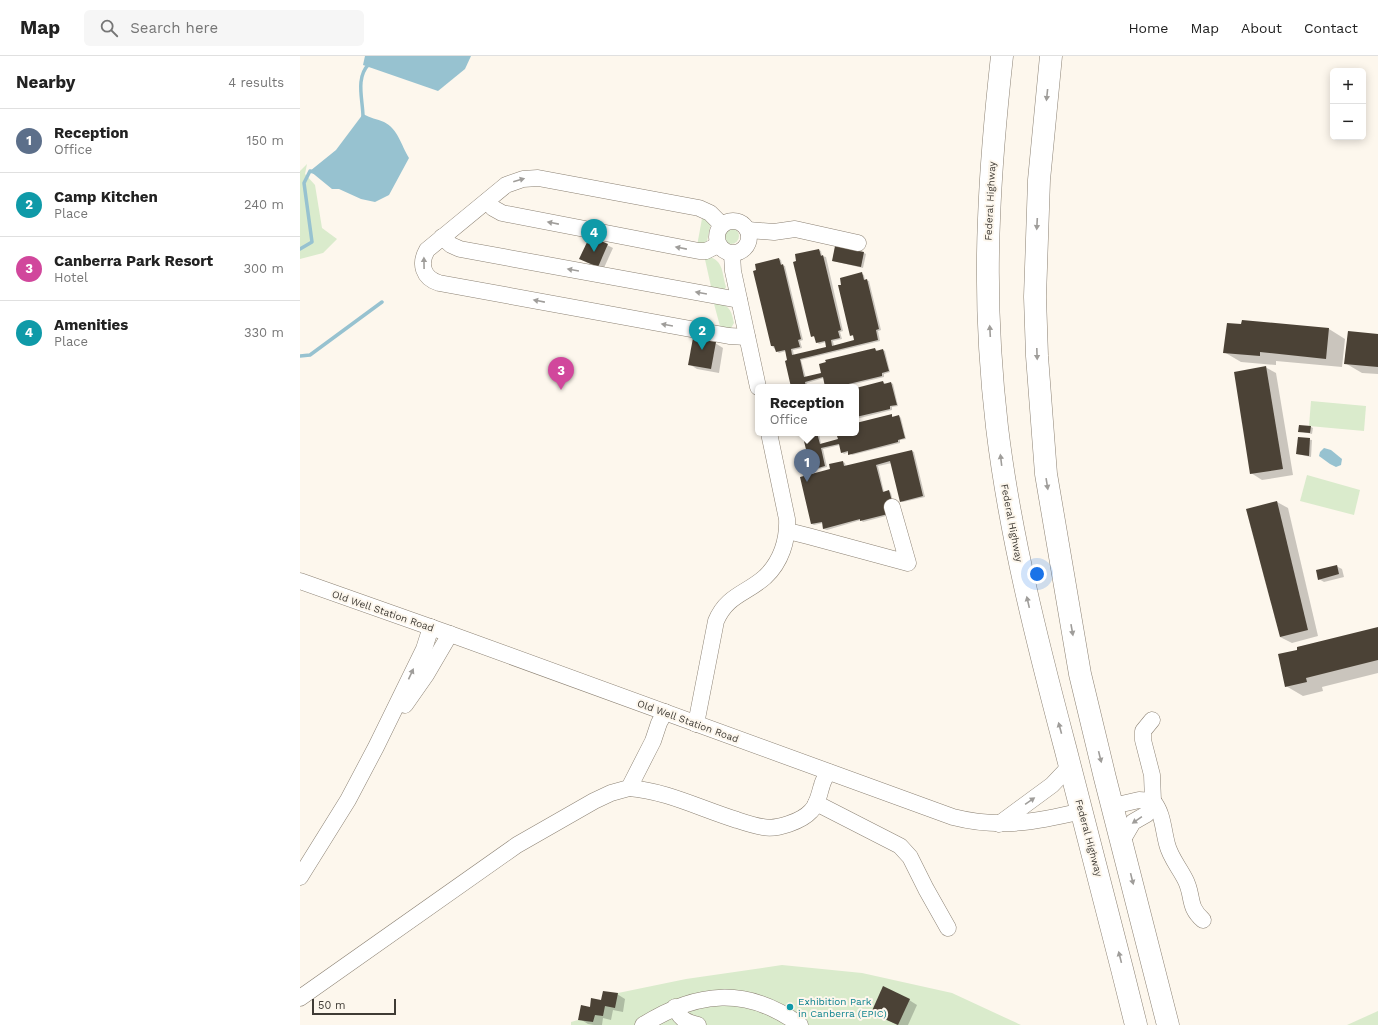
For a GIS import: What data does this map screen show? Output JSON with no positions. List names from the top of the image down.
{
  "streets": {
    "highway": ["Federal Highway"],
    "street": ["Old Well Station Road"]
  },
  "crossings": [
    ["Federal Highway", "Old Well Station Road"]
  ],
  "places": ["Exhibition Park in Canberra (EPIC)"],
  "scale_bar": "50 m",
  "page": {
    "header": "Map",
    "search": "Search here",
    "nav": [
      "Home",
      "Map",
      "About",
      "Contact"
    ],
    "heading": ["Nearby", "4 results"],
    "map_buttons": ["+", "−"],
    "list": [
      {
        "mark": "1",
        "name": "Reception",
        "note": "Office",
        "value": "150 m"
      },
      {
        "mark": "2",
        "name": "Camp Kitchen",
        "note": "Place",
        "value": "240 m"
      },
      {
        "mark": "3",
        "name": "Canberra Park Resort",
        "note": "Hotel",
        "value": "300 m"
      },
      {
        "mark": "4",
        "name": "Amenities",
        "note": "Place",
        "value": "330 m"
      }
    ],
    "pins": [
      "4",
      "2",
      "3",
      "1"
    ],
    "popup": ["Reception", "Office"],
    "scale": "50 m"
  }
}
